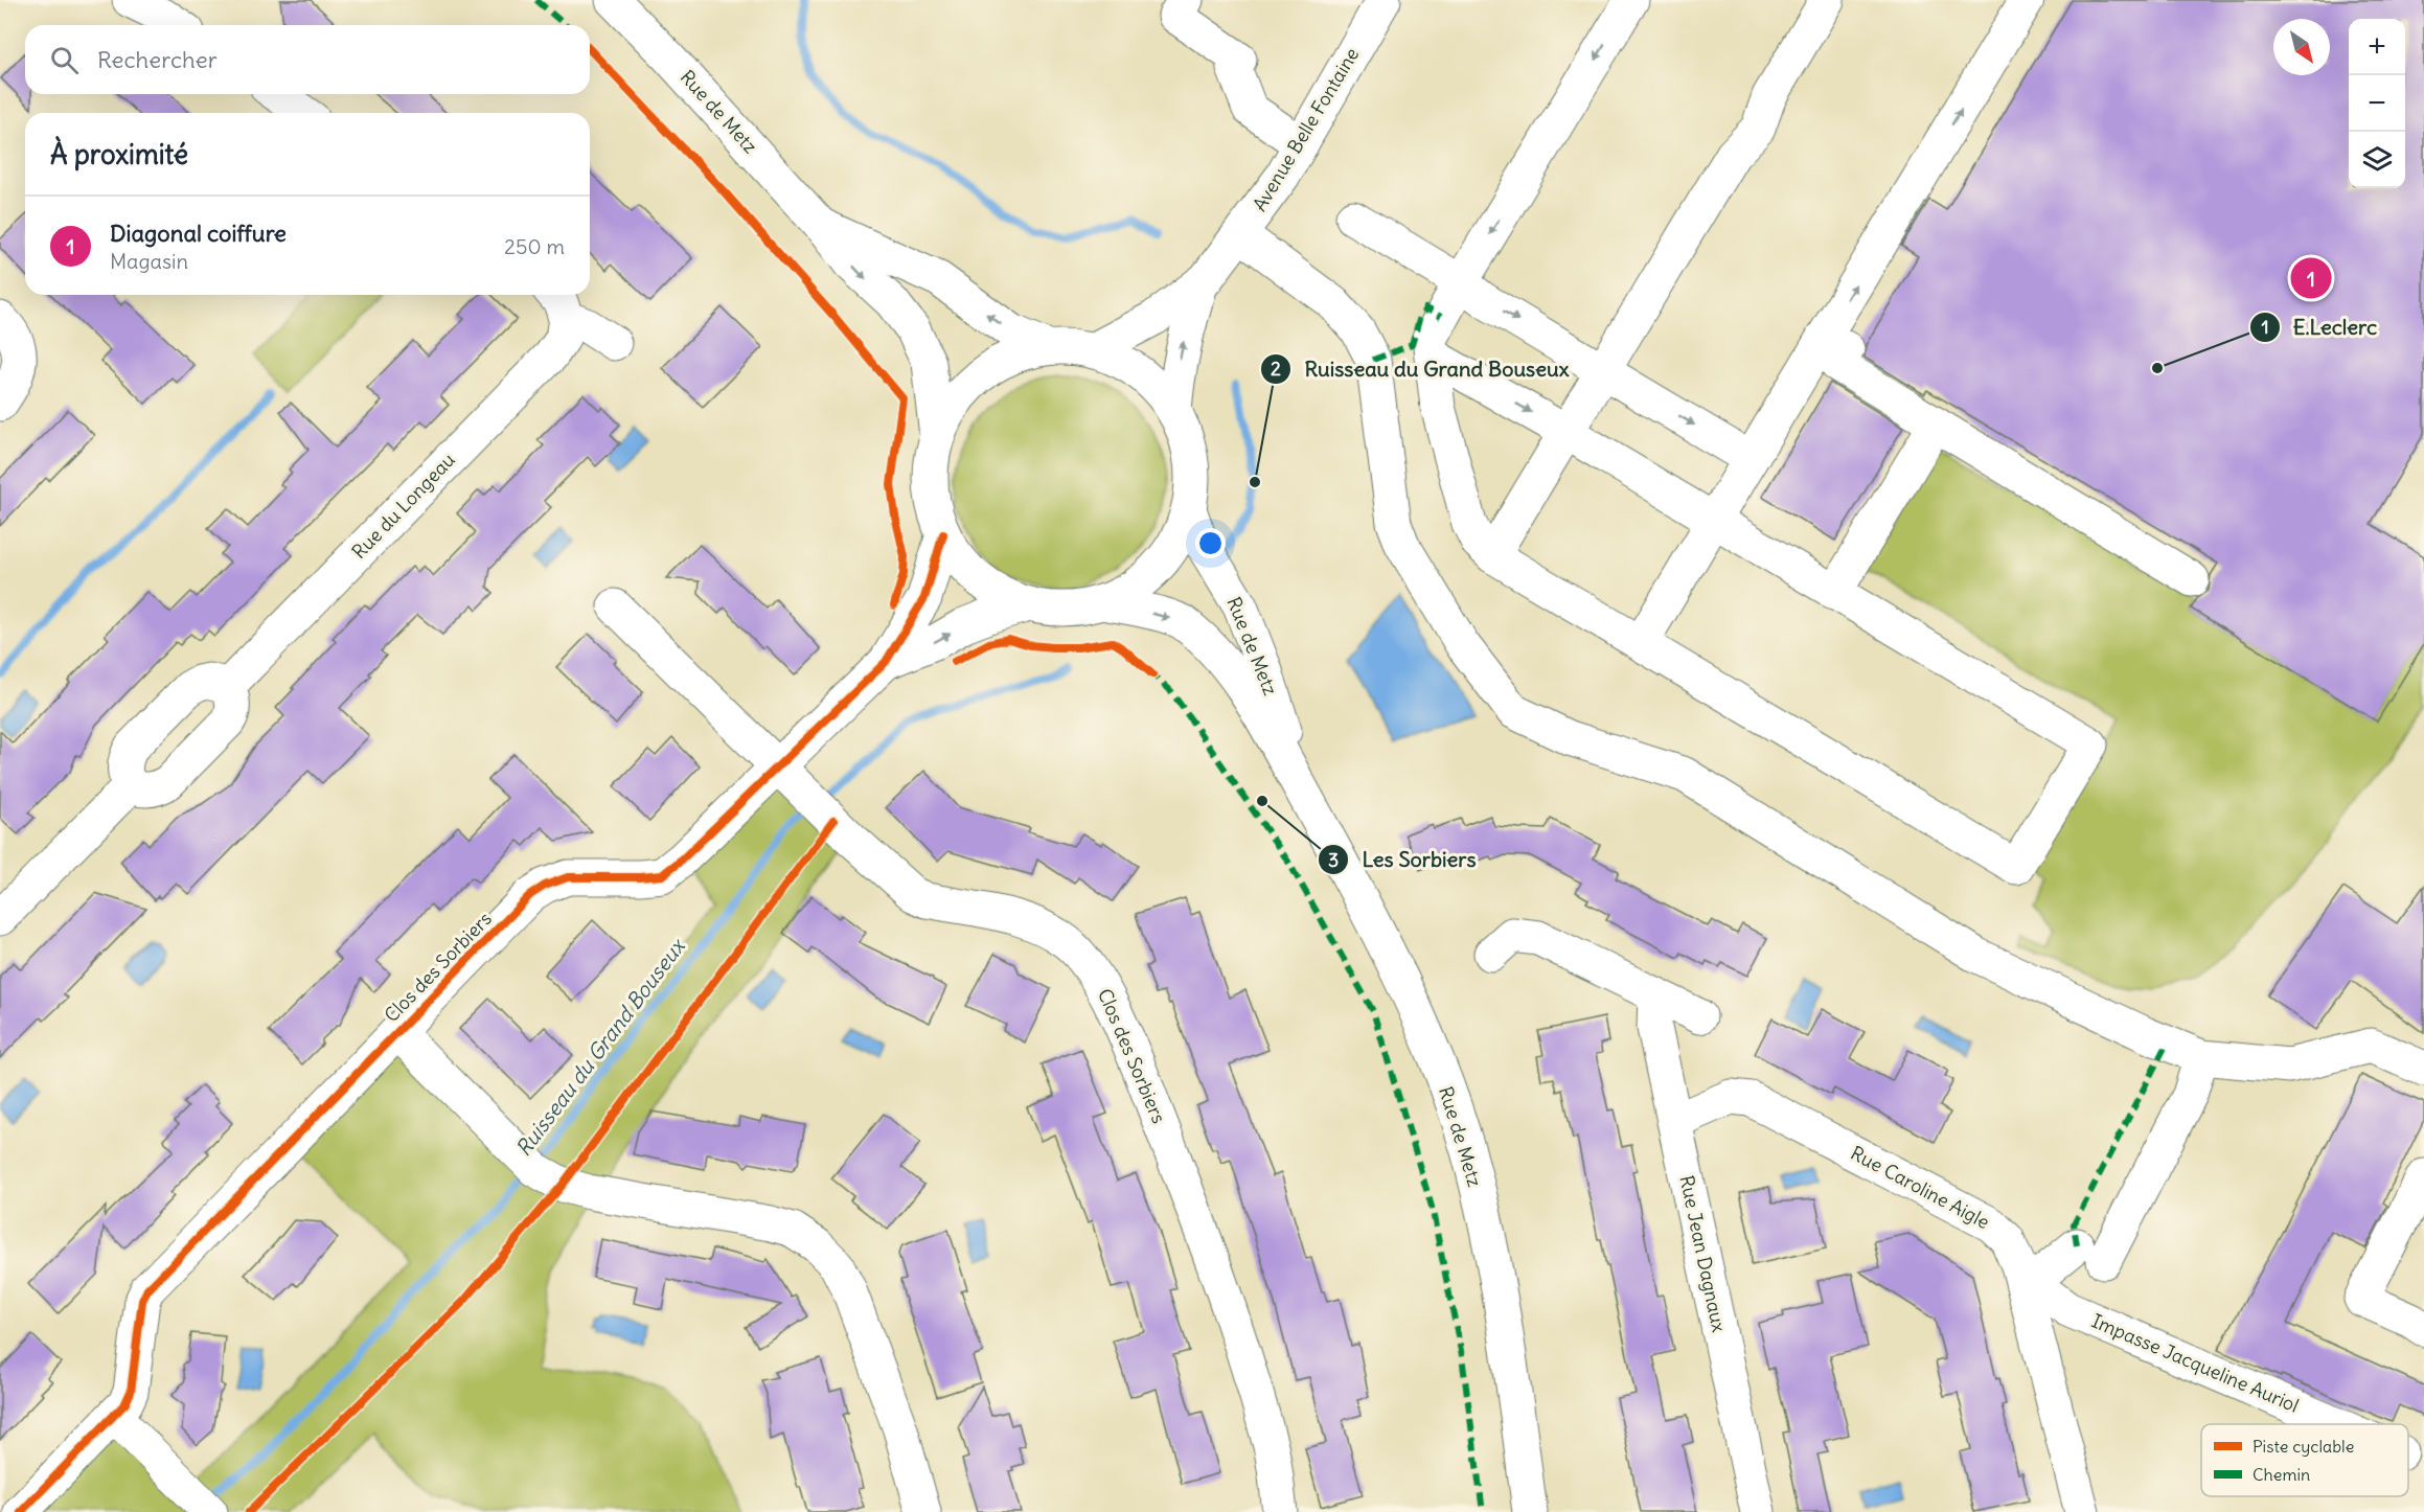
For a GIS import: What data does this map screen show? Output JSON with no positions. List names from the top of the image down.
{
  "streets": {
    "street": [
      "Rue de Metz",
      "Avenue Belle Fontaine",
      "Rue du Longeau",
      "Clos des Sorbiers",
      "Rue Caroline Aigle",
      "Rue Jean Dagnaux",
      "Impasse Jacqueline Auriol"
    ]
  },
  "crossings": [
    ["Rue Caroline Aigle", "Rue Jean Dagnaux"],
    ["Rue Caroline Aigle", "Impasse Jacqueline Auriol"]
  ],
  "water": ["Ruisseau du Grand Bouseux"],
  "places": ["E.Leclerc", "Ruisseau du Grand Bouseux", "Les Sorbiers"],
  "legend": ["Piste cyclable", "Chemin"],
  "north": "bottom right",
  "page": {
    "map_buttons": ["+", "−"],
    "search": "Rechercher",
    "heading": "À proximité",
    "list": [
      {
        "mark": "1",
        "name": "Diagonal coiffure",
        "note": "Magasin",
        "value": "250 m"
      }
    ],
    "pins": "1"
  }
}
